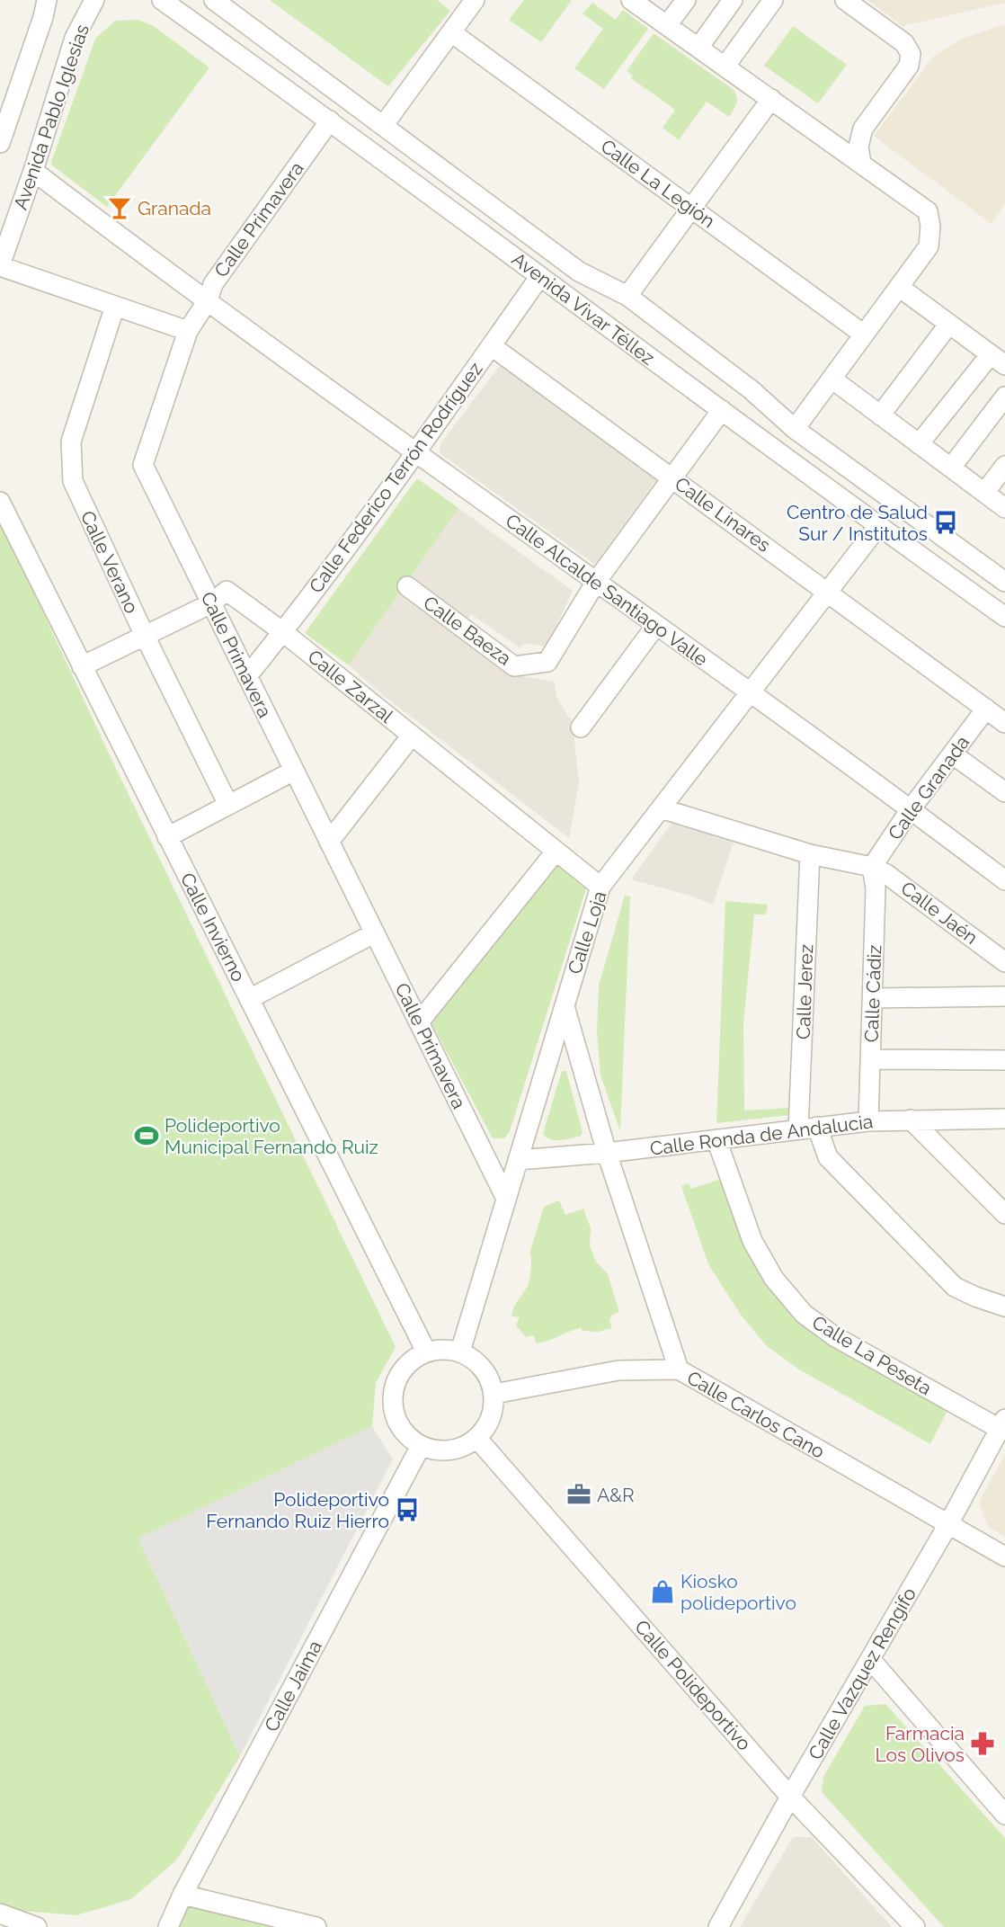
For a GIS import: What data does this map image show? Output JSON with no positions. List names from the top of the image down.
{
  "streets": {
    "street": [
      "Avenida Pablo Iglesias",
      "Calle La Legión",
      "Calle Primavera",
      "Avenida Vivar Téllez",
      "Calle Federico Terrón Rodríguez",
      "Calle Linares",
      "Calle Verano",
      "Calle Alcalde Santiago Valle",
      "Calle Baeza",
      "Calle Zarzal",
      "Calle Granada",
      "Calle Jaén",
      "Calle Invierno",
      "Calle Loja",
      "Calle Jerez",
      "Calle Cádiz",
      "Calle Ronda de Andalucia",
      "Calle La Peseta",
      "Calle Carlos Cano",
      "Calle Vazquez Rengifo",
      "Calle Polideportivo",
      "Calle Jaima"
    ]
  },
  "crossings": [
    ["Avenida Pablo Iglesias", "Calle Alcalde Santiago Valle"],
    ["Calle Primavera", "Avenida Vivar Téllez"],
    ["Calle Primavera", "Calle Federico Terrón Rodríguez"],
    ["Calle Primavera", "Calle Alcalde Santiago Valle"],
    ["Calle Primavera", "Calle Zarzal"],
    ["Calle Primavera", "Calle Loja"],
    ["Avenida Vivar Téllez", "Calle Federico Terrón Rodríguez"],
    ["Avenida Vivar Téllez", "Calle Baeza"],
    ["Avenida Vivar Téllez", "Calle Loja"],
    ["Calle Federico Terrón Rodríguez", "Calle Linares"],
    ["Calle Federico Terrón Rodríguez", "Calle Alcalde Santiago Valle"],
    ["Calle Federico Terrón Rodríguez", "Calle Zarzal"],
    ["Calle Linares", "Calle Baeza"],
    ["Calle Linares", "Calle Granada"],
    ["Calle Linares", "Calle Loja"],
    ["Calle Verano", "Calle Zarzal"],
    ["Calle Alcalde Santiago Valle", "Calle Baeza"],
    ["Calle Alcalde Santiago Valle", "Calle Granada"],
    ["Calle Alcalde Santiago Valle", "Calle Loja"],
    ["Calle Zarzal", "Calle Invierno"],
    ["Calle Zarzal", "Calle Loja"],
    ["Calle Granada", "Calle Jaén"],
    ["Calle Granada", "Calle Cádiz"],
    ["Calle Jaén", "Calle Loja"],
    ["Calle Jaén", "Calle Jerez"],
    ["Calle Jaén", "Calle Cádiz"],
    ["Calle Invierno", "Calle Loja"],
    ["Calle Invierno", "Calle Polideportivo"],
    ["Calle Invierno", "Calle Jaima"],
    ["Calle Loja", "Calle Ronda de Andalucia"],
    ["Calle Loja", "Calle Carlos Cano"],
    ["Calle Loja", "Calle Polideportivo"],
    ["Calle Loja", "Calle Jaima"],
    ["Calle Jerez", "Calle Ronda de Andalucia"],
    ["Calle Cádiz", "Calle Ronda de Andalucia"],
    ["Calle Ronda de Andalucia", "Calle La Peseta"],
    ["Calle Ronda de Andalucia", "Calle Carlos Cano"],
    ["Calle La Peseta", "Calle Vazquez Rengifo"],
    ["Calle Carlos Cano", "Calle Vazquez Rengifo"],
    ["Calle Vazquez Rengifo", "Calle Polideportivo"],
    ["Calle Polideportivo", "Calle Jaima"]
  ],
  "places": {
    "bar": ["Granada"],
    "bus stop": ["Centro de Salud Sur / Institutos", "Polideportivo Fernando Ruiz Hierro"],
    "sports": ["Polideportivo Municipal Fernando Ruiz"],
    "office": ["A&R"],
    "shop": ["Kiosko polideportivo"],
    "pharmacy": ["Farmacia Los Olivos"]
  }
}
